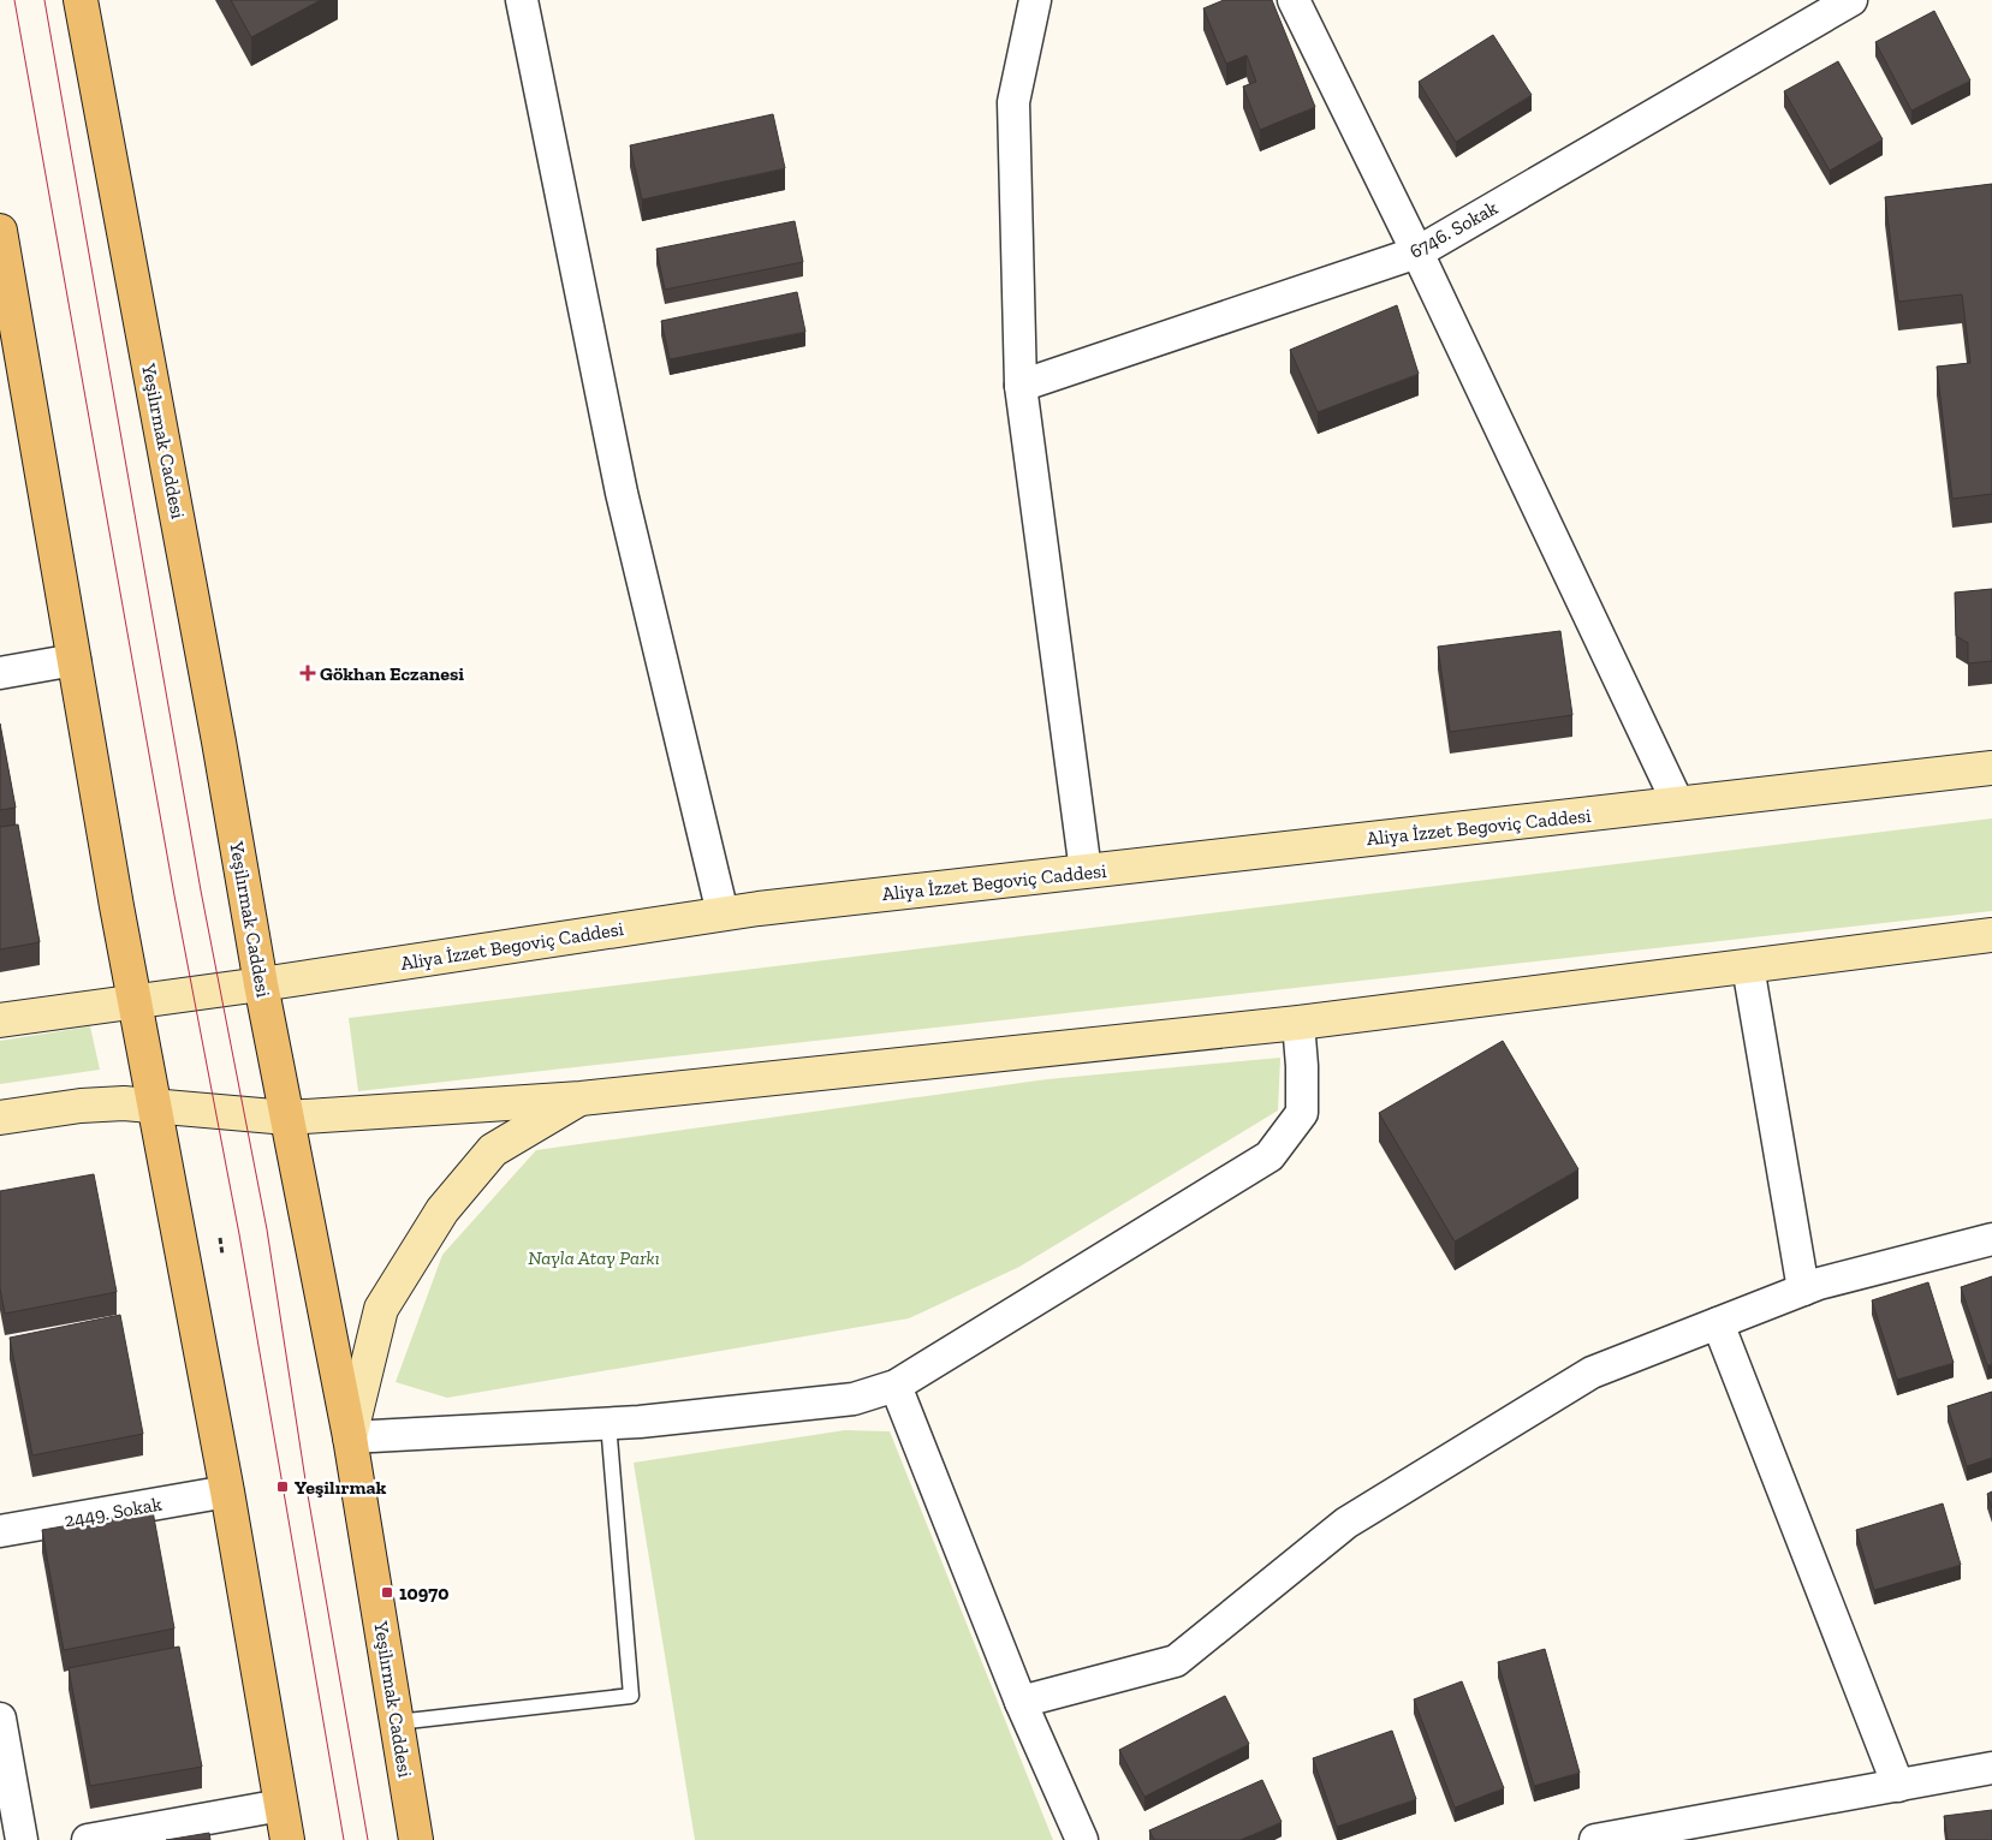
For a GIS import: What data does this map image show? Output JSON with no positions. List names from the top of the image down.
{
  "streets": {
    "main road": ["Yeşilırmak Caddesi", "Aliya İzzet Begoviç Caddesi"],
    "street": ["6746. Sokak", "2449. Sokak"]
  },
  "crossings": [
    ["Yeşilırmak Caddesi", "Aliya İzzet Begoviç Caddesi"]
  ],
  "parks": ["Nayla Atay Parkı"],
  "places": {
    "health": ["Gökhan Eczanesi"],
    "transit": ["Yeşilırmak", "10970"]
  }
}
